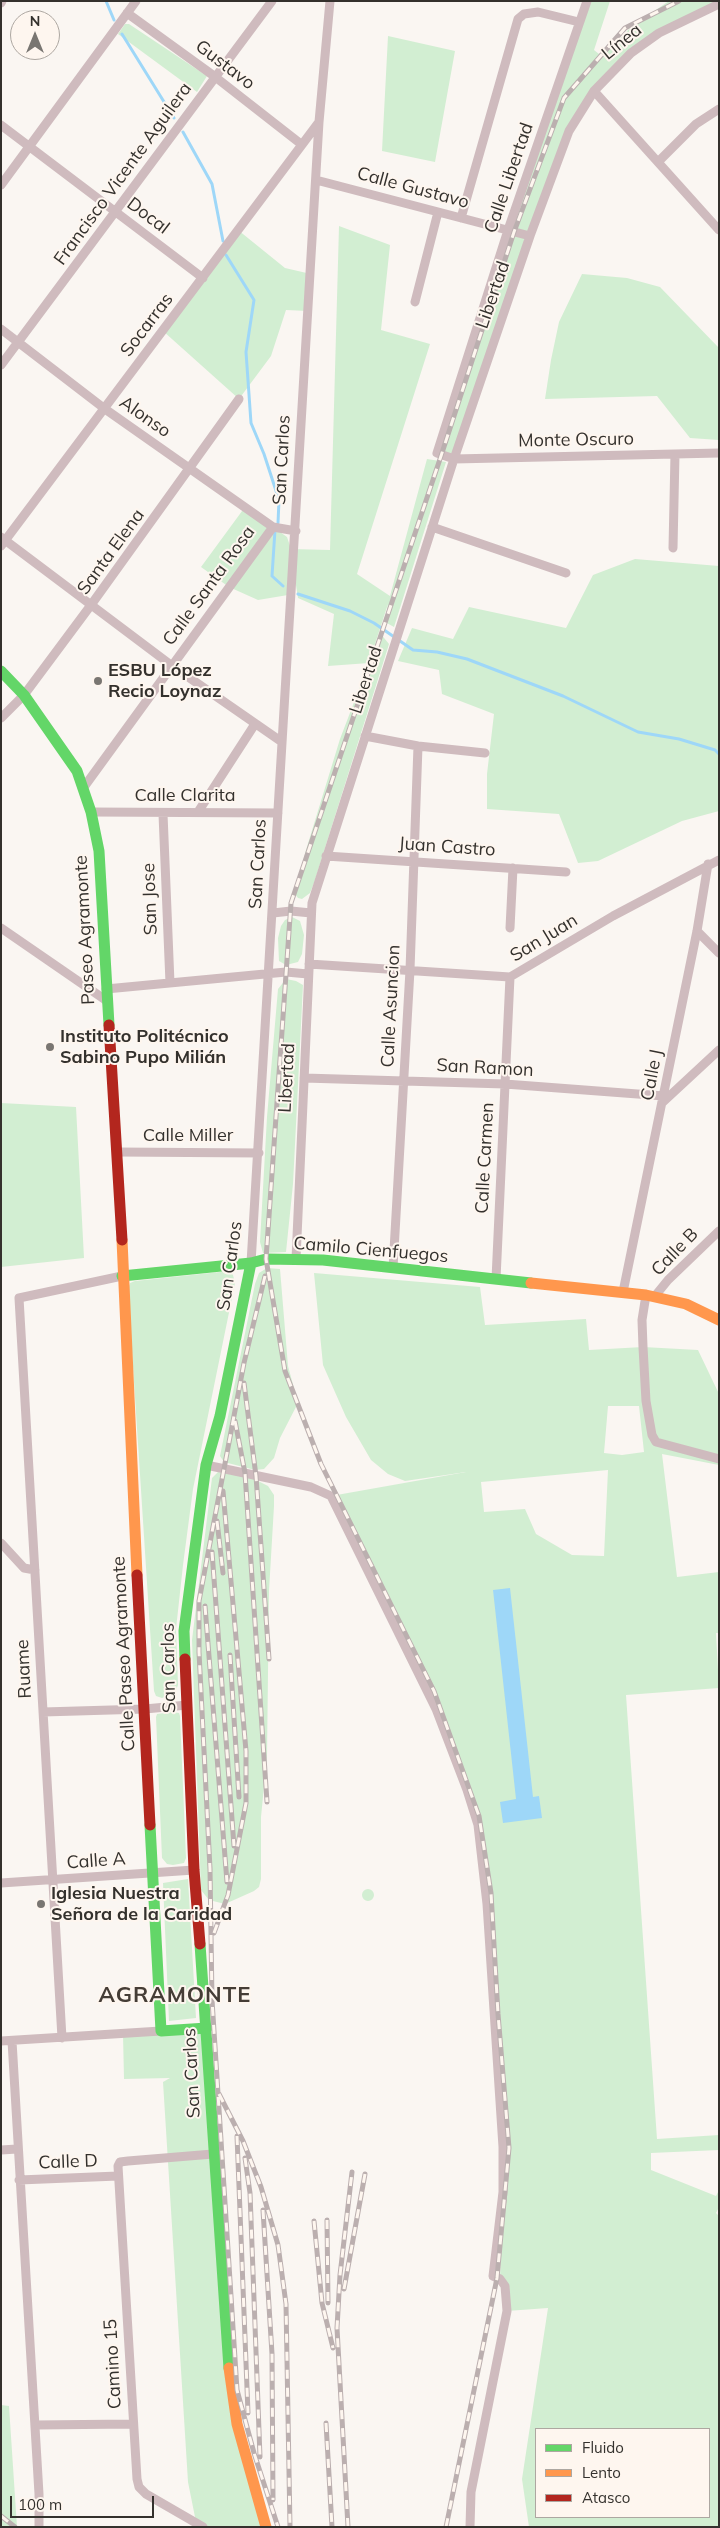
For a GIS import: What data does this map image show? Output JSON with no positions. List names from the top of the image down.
{
  "streets": {
    "street": [
      "Línea",
      "Gustavo",
      "Francisco Vicente Aguilera",
      "Calle Libertad",
      "Calle Gustavo",
      "Docal",
      "Libertad",
      "Socarras",
      "Alonso",
      "Monte Oscuro",
      "San Carlos",
      "Santa Elena",
      "Calle Santa Rosa",
      "Calle Clarita",
      "Juan Castro",
      "San Jose",
      "Paseo Agramonte",
      "San Juan",
      "Calle Asuncion",
      "San Ramon",
      "Calle J",
      "Calle Miller",
      "Calle Carmen",
      "Camilo Cienfuegos",
      "Calle B",
      "Calle Paseo Agramonte",
      "Ruame",
      "Calle A",
      "Calle D",
      "Camino 15"
    ]
  },
  "crossings": [
    ["Línea", "Libertad"],
    ["Gustavo", "Francisco Vicente Aguilera"],
    ["Gustavo", "Socarras"],
    ["Francisco Vicente Aguilera", "Docal"],
    ["Francisco Vicente Aguilera", "Alonso"],
    ["Calle Libertad", "Calle Gustavo"],
    ["Calle Libertad", "Monte Oscuro"],
    ["Calle Gustavo", "Libertad"],
    ["Calle Gustavo", "San Carlos"],
    ["Docal", "Socarras"],
    ["Libertad", "Monte Oscuro"],
    ["Libertad", "Juan Castro"],
    ["Libertad", "San Juan"],
    ["Libertad", "San Ramon"],
    ["Libertad", "Camilo Cienfuegos"],
    ["Socarras", "Alonso"],
    ["Socarras", "San Carlos"],
    ["Alonso", "Santa Elena"],
    ["Alonso", "Calle Santa Rosa"],
    ["San Carlos", "Calle Clarita"],
    ["San Carlos", "San Juan"],
    ["San Carlos", "Calle Miller"],
    ["San Carlos", "Camilo Cienfuegos"],
    ["San Carlos", "Calle A"],
    ["San Carlos", "Calle D"],
    ["Santa Elena", "Paseo Agramonte"],
    ["Calle Santa Rosa", "Paseo Agramonte"],
    ["Calle Clarita", "San Jose"],
    ["Calle Clarita", "Paseo Agramonte"],
    ["Juan Castro", "Calle Asuncion"],
    ["San Jose", "San Juan"],
    ["Paseo Agramonte", "San Juan"],
    ["Paseo Agramonte", "Calle Miller"],
    ["Paseo Agramonte", "Camilo Cienfuegos"],
    ["Paseo Agramonte", "Calle Paseo Agramonte"],
    ["San Juan", "Calle Asuncion"],
    ["San Juan", "Calle J"],
    ["San Juan", "Calle Carmen"],
    ["Calle Asuncion", "San Ramon"],
    ["Calle Asuncion", "Camilo Cienfuegos"],
    ["San Ramon", "Calle J"],
    ["San Ramon", "Calle Carmen"],
    ["Calle J", "Camilo Cienfuegos"],
    ["Calle Carmen", "Camilo Cienfuegos"],
    ["Camilo Cienfuegos", "Calle B"],
    ["Camilo Cienfuegos", "Calle Paseo Agramonte"],
    ["Camilo Cienfuegos", "Ruame"],
    ["Calle Paseo Agramonte", "Calle A"],
    ["Ruame", "Calle A"],
    ["Calle D", "Camino 15"]
  ],
  "districts": ["AGRAMONTE"],
  "places": ["ESBU López Recio Loynaz", "Instituto Politécnico Sabino Pupo Milián", "Iglesia Nuestra Señora de la Caridad"],
  "legend": ["Fluido", "Lento", "Atasco"],
  "scale_bar": "100 m",
  "north": "top"
}
